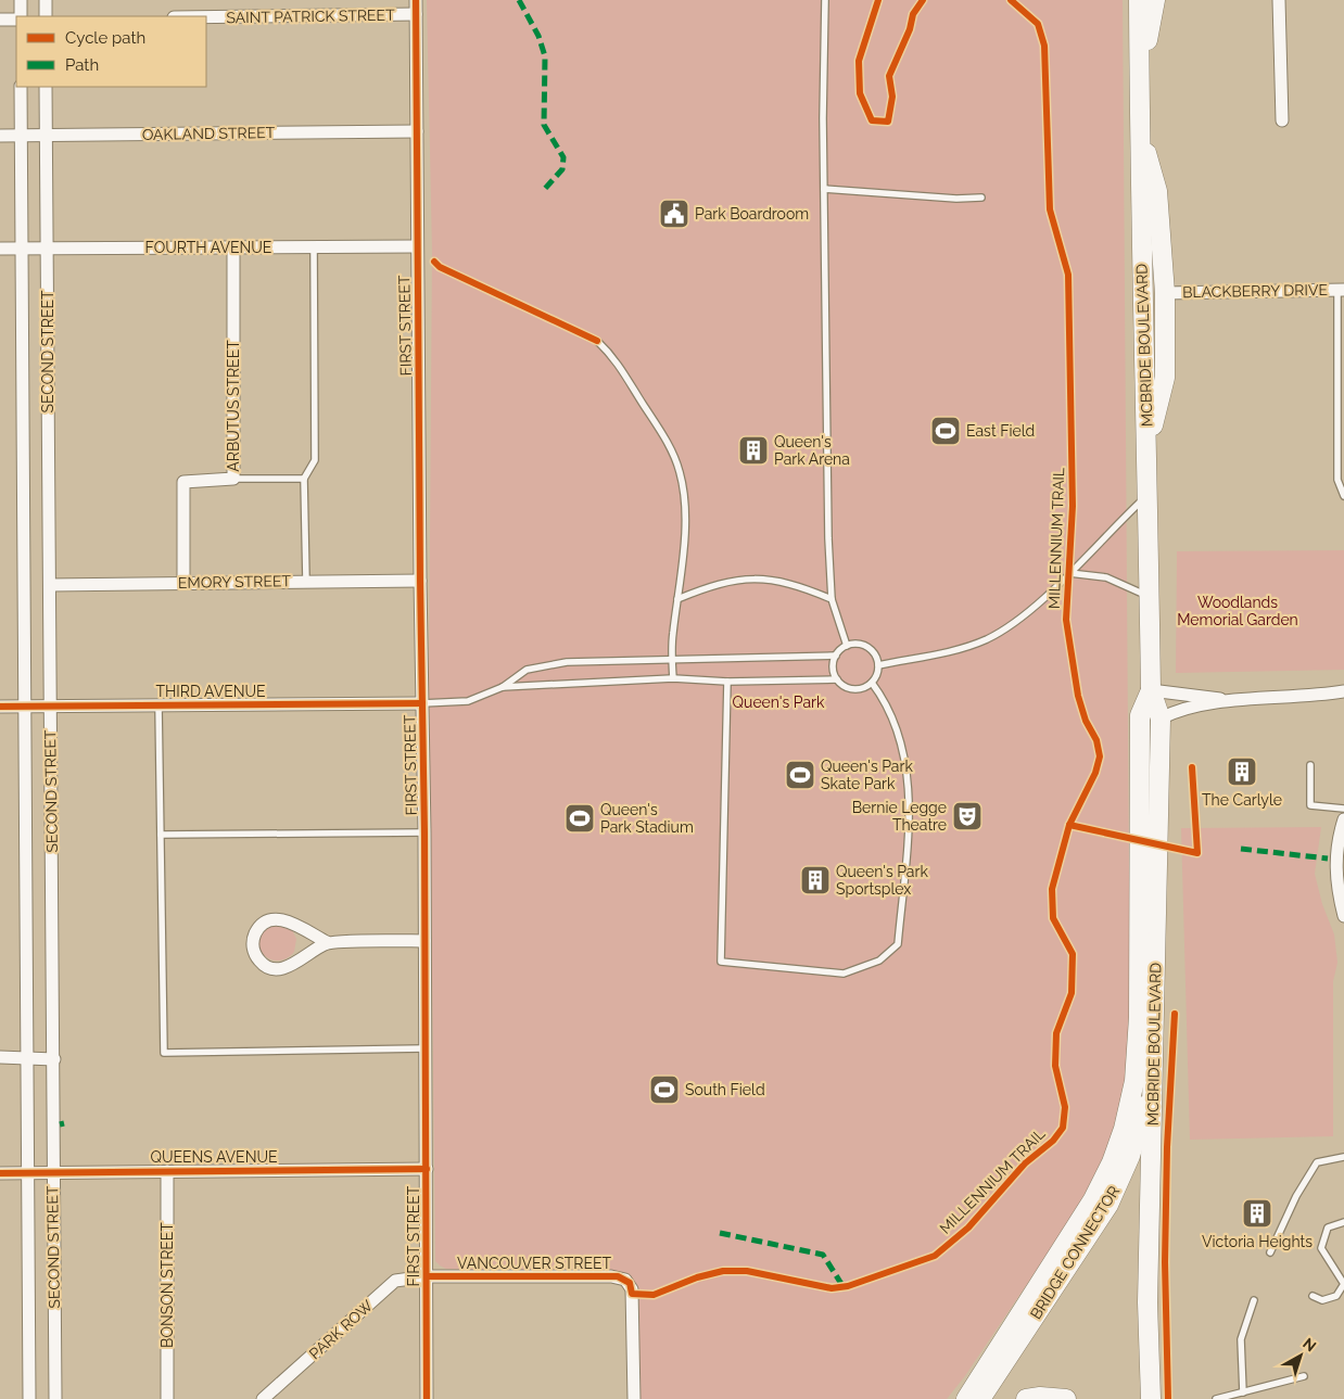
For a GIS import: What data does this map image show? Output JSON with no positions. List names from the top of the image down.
{
  "streets": {
    "main road": ["MCBRIDE BOULEVARD", "BRIDGE CONNECTOR"],
    "street": [
      "SAINT PATRICK STREET",
      "OAKLAND STREET",
      "FOURTH AVENUE",
      "BLACKBERRY DRIVE",
      "FIRST STREET",
      "SECOND STREET",
      "ARBUTUS STREET",
      "EMORY STREET",
      "THIRD AVENUE",
      "QUEENS AVENUE",
      "VANCOUVER STREET",
      "BONSON STREET",
      "PARK ROW"
    ],
    "cycle path": ["MILLENNIUM TRAIL"]
  },
  "crossings": [
    ["SAINT PATRICK STREET", "FIRST STREET"],
    ["OAKLAND STREET", "FIRST STREET"],
    ["OAKLAND STREET", "SECOND STREET"],
    ["FOURTH AVENUE", "FIRST STREET"],
    ["FOURTH AVENUE", "SECOND STREET"],
    ["FOURTH AVENUE", "ARBUTUS STREET"],
    ["FIRST STREET", "EMORY STREET"],
    ["FIRST STREET", "THIRD AVENUE"],
    ["FIRST STREET", "QUEENS AVENUE"],
    ["FIRST STREET", "VANCOUVER STREET"],
    ["FIRST STREET", "PARK ROW"],
    ["MCBRIDE BOULEVARD", "BRIDGE CONNECTOR"],
    ["SECOND STREET", "EMORY STREET"],
    ["SECOND STREET", "THIRD AVENUE"],
    ["SECOND STREET", "QUEENS AVENUE"],
    ["ARBUTUS STREET", "EMORY STREET"],
    ["QUEENS AVENUE", "BONSON STREET"],
    ["VANCOUVER STREET", "PARK ROW"]
  ],
  "parks": ["Woodlands Memorial Garden", "Queen's Park"],
  "places": {
    "public building": ["Park Boardroom"],
    "sports": [
      "East Field",
      "Queen's Park Skate Park",
      "Queen's Park Stadium",
      "South Field"
    ],
    "building": [
      "Queen's Park Arena",
      "The Carlyle",
      "Queen's Park Sportsplex",
      "Victoria Heights"
    ],
    "theatre": ["Bernie Legge Theatre"]
  },
  "legend": ["Cycle path", "Path"],
  "north": "top right"
}
